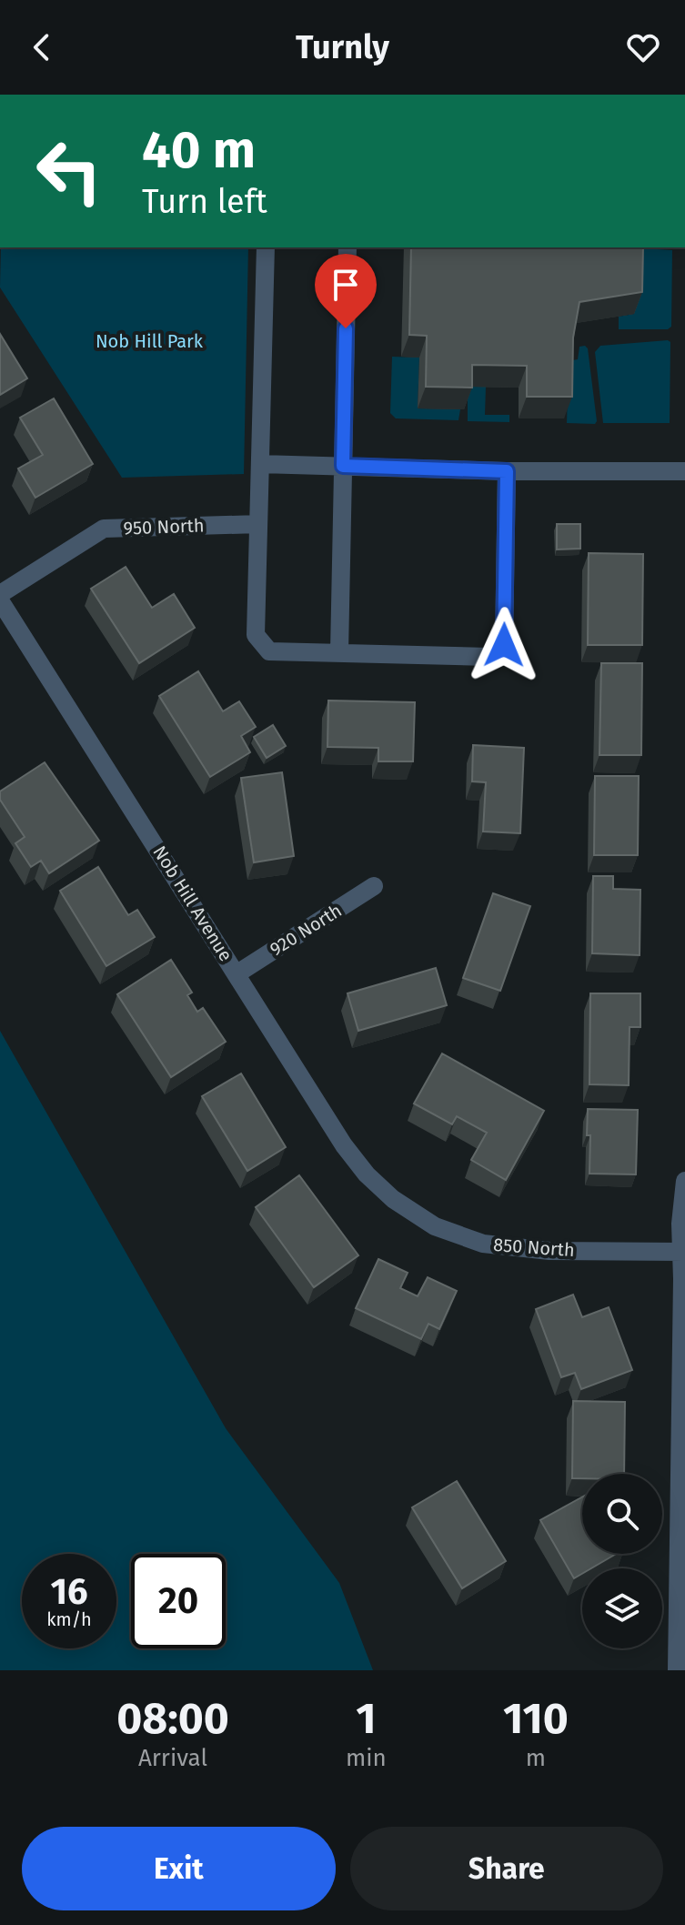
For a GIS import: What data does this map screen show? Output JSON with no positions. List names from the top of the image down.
{
  "streets": {
    "street": [
      "950 North",
      "Nob Hill Avenue",
      "920 North",
      "850 North"
    ]
  },
  "crossings": [
    ["Nob Hill Avenue", "920 North"],
    ["Nob Hill Avenue", "850 North"]
  ],
  "parks": ["Nob Hill Park"],
  "page": {
    "header": "Turnly",
    "turn": ["40 m", "Turn left"],
    "speed": "16 km/h",
    "limit": "20",
    "eta": [
      "08:00",
      "Arrival",
      "1",
      "min",
      "110",
      "m"
    ],
    "buttons": ["Exit", "Share"]
  }
}
